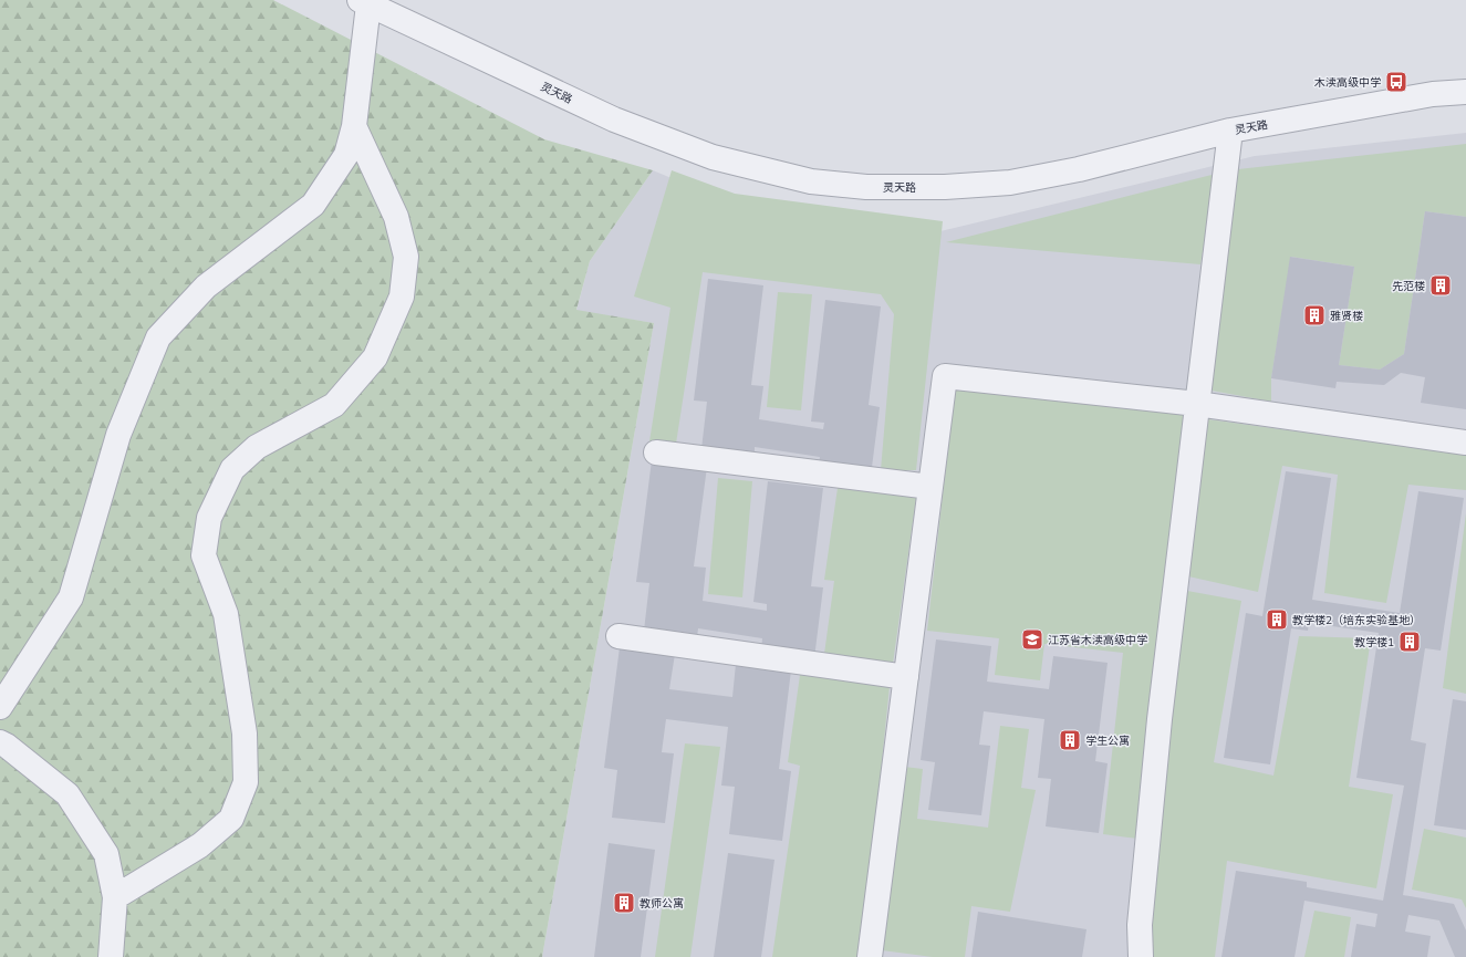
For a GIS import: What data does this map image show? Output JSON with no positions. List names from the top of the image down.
{
  "streets": {
    "street": ["灵天路"]
  },
  "places": {
    "bus stop": ["木渎高级中学"],
    "building": [
      "先范楼",
      "雅贤楼",
      "教学楼2（培东实验基地）",
      "教学楼1",
      "学生公寓",
      "教师公寓"
    ],
    "school or university": ["江苏省木渎高级中学"]
  }
}
